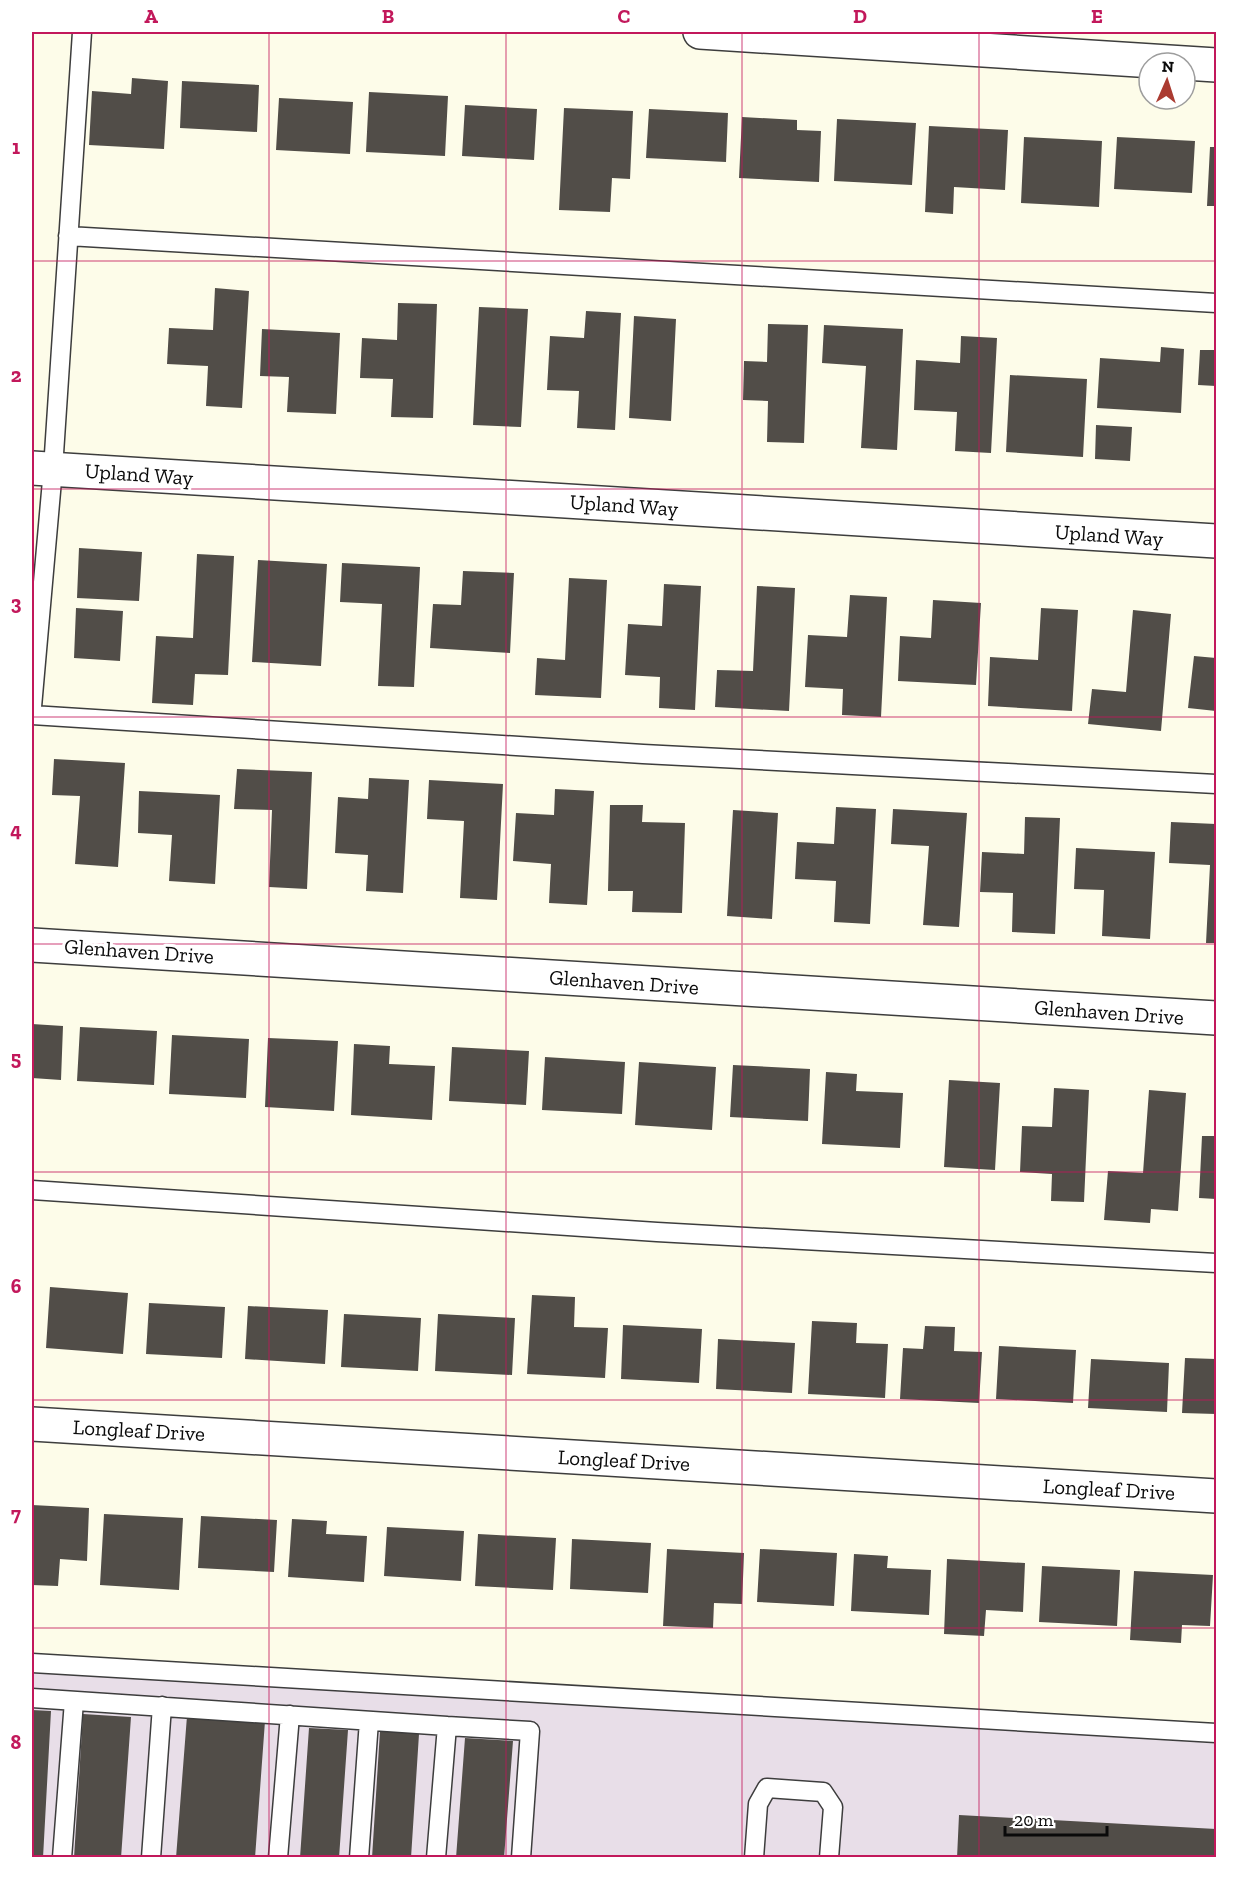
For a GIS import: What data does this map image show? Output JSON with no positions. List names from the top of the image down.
{
  "streets": {
    "street": ["Upland Way", "Glenhaven Drive", "Longleaf Drive"]
  },
  "scale_bar": "20 m",
  "north": "top",
  "grid": {
    "columns": [
      "A",
      "B",
      "C",
      "D",
      "E"
    ],
    "rows": [
      "1",
      "2",
      "3",
      "4",
      "5",
      "6",
      "7",
      "8"
    ]
  }
}
